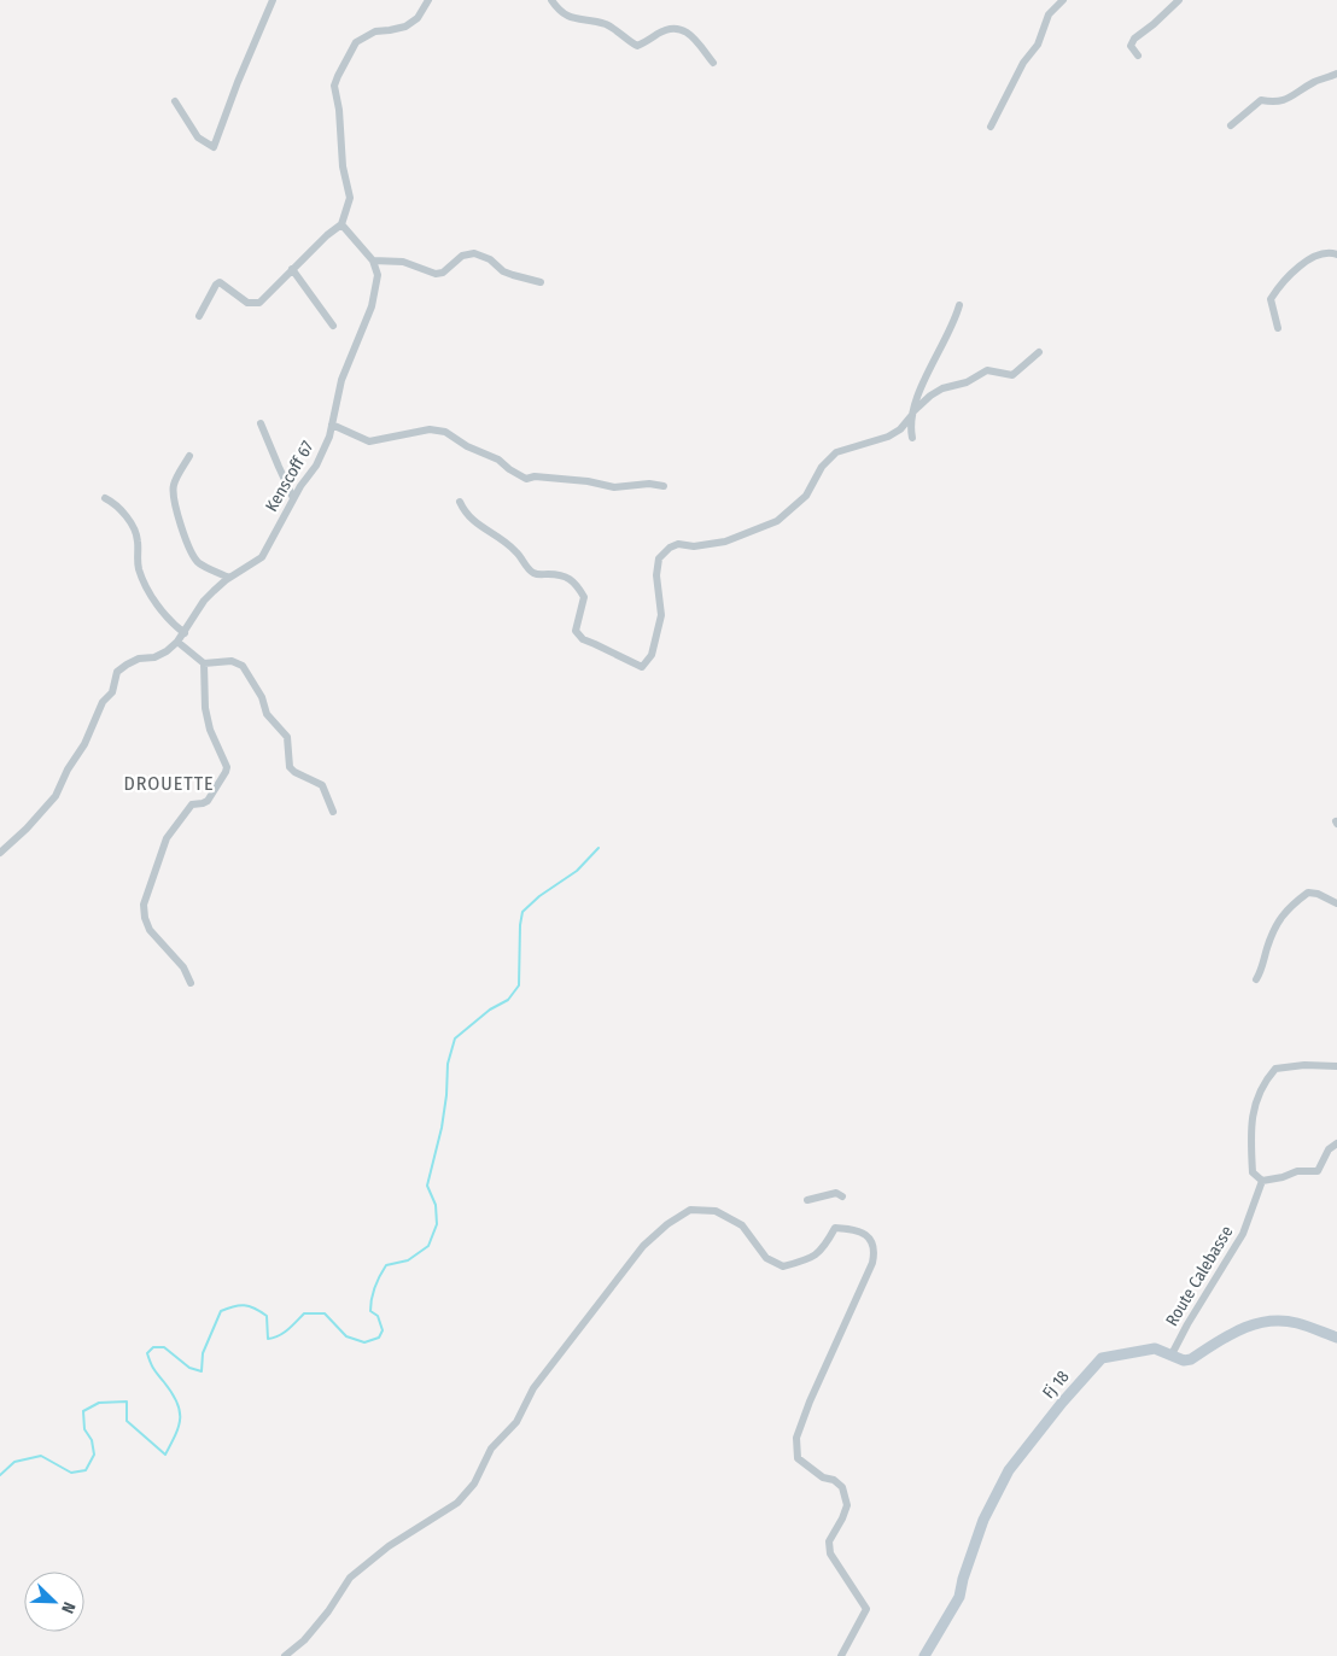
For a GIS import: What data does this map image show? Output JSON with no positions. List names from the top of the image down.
{
  "streets": {
    "street": ["Kenscoff 67", "Route Calebasse", "Fj 18"]
  },
  "crossings": [
    ["Route Calebasse", "Fj 18"]
  ],
  "districts": ["DROUETTE"],
  "north": "bottom right"
}
